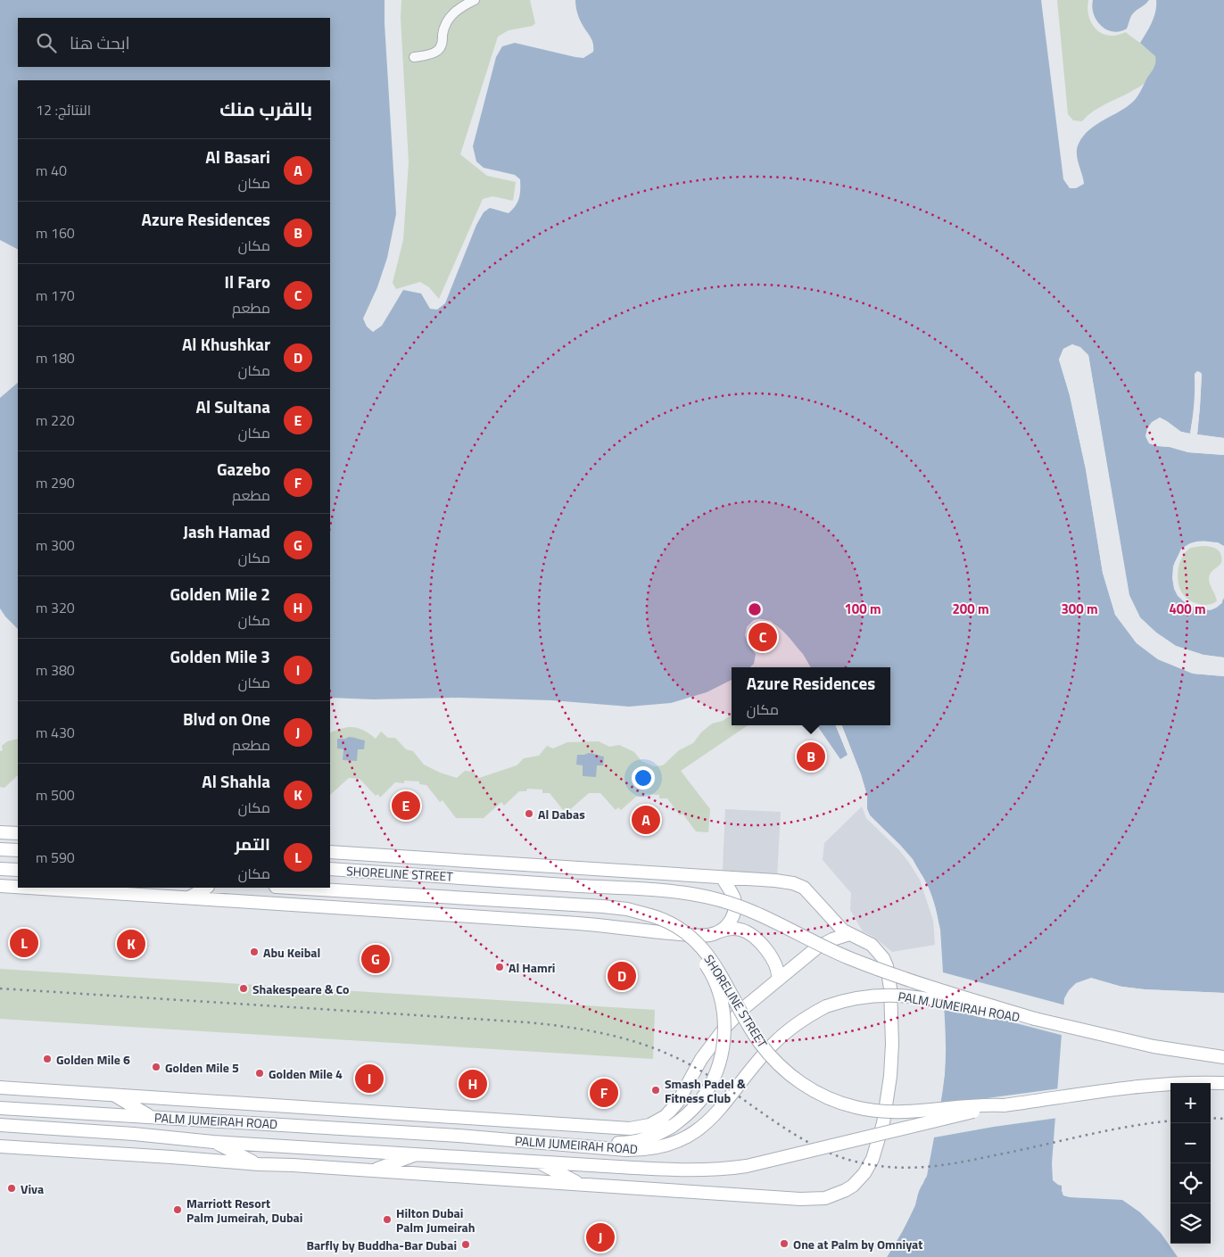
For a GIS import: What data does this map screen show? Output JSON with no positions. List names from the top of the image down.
{
  "streets": {
    "main road": ["SHORELINE STREET", "PALM JUMEIRAH ROAD"]
  },
  "crossings": [
    ["SHORELINE STREET", "PALM JUMEIRAH ROAD"]
  ],
  "places": [
    "Al Dabas",
    "Abu Keibal",
    "Al Hamri",
    "Shakespeare & Co",
    "Golden Mile 6",
    "Golden Mile 5",
    "Golden Mile 4",
    "Smash Padel & Fitness Club",
    "Viva",
    "Marriott Resort Palm Jumeirah, Dubai",
    "Hilton Dubai Palm Jumeirah",
    "One at Palm by Omniyat",
    "Barfly by Buddha-Bar Dubai"
  ],
  "page": {
    "search": "ابحث هنا",
    "heading": ["بالقرب منك", "النتائج: 12"],
    "list": [
      {
        "mark": "A",
        "name": "Al Basari",
        "note": "مكان",
        "value": "40 m"
      },
      {
        "mark": "B",
        "name": "Azure Residences",
        "note": "مكان",
        "value": "160 m"
      },
      {
        "mark": "C",
        "name": "Il Faro",
        "note": "مطعم",
        "value": "170 m"
      },
      {
        "mark": "D",
        "name": "Al Khushkar",
        "note": "مكان",
        "value": "180 m"
      },
      {
        "mark": "E",
        "name": "Al Sultana",
        "note": "مكان",
        "value": "220 m"
      },
      {
        "mark": "F",
        "name": "Gazebo",
        "note": "مطعم",
        "value": "290 m"
      },
      {
        "mark": "G",
        "name": "Jash Hamad",
        "note": "مكان",
        "value": "300 m"
      },
      {
        "mark": "H",
        "name": "Golden Mile 2",
        "note": "مكان",
        "value": "320 m"
      },
      {
        "mark": "I",
        "name": "Golden Mile 3",
        "note": "مكان",
        "value": "380 m"
      },
      {
        "mark": "J",
        "name": "Blvd on One",
        "note": "مطعم",
        "value": "430 m"
      },
      {
        "mark": "K",
        "name": "Al Shahla",
        "note": "مكان",
        "value": "500 m"
      },
      {
        "mark": "L",
        "name": "التمر",
        "note": "مكان",
        "value": "590 m"
      }
    ],
    "pins": [
      "C",
      "B",
      "E",
      "A",
      "L",
      "K",
      "G",
      "D",
      "I",
      "H",
      "F",
      "J"
    ],
    "popup": ["Azure Residences", "مكان"],
    "map_buttons": ["+", "−"]
  },
  "rings": [
    "100 m",
    "200 m",
    "300 m",
    "400 m"
  ]
}
